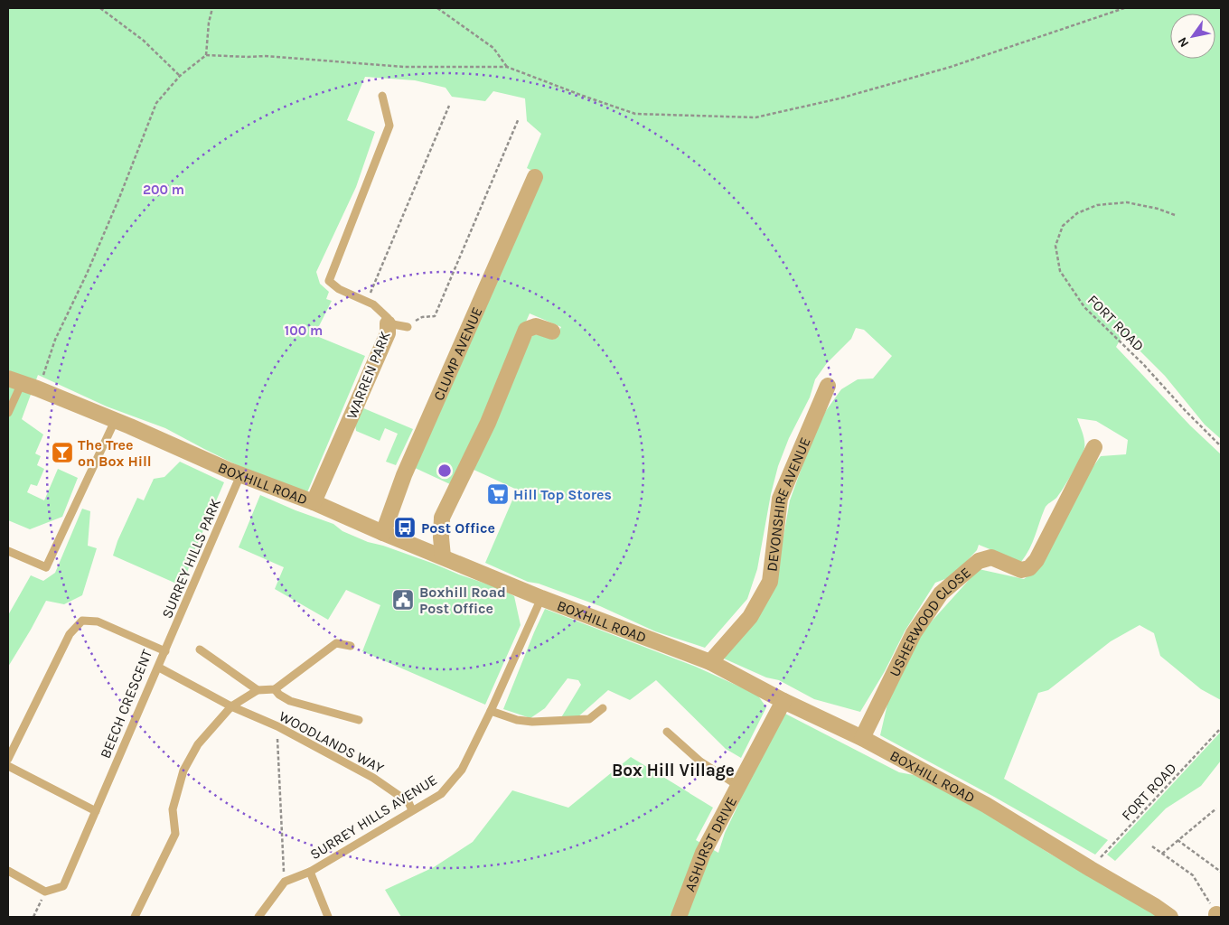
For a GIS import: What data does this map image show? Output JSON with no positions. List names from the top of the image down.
{
  "streets": {
    "street": [
      "CLUMP AVENUE",
      "WARREN PARK",
      "BOXHILL ROAD",
      "DEVONSHIRE AVENUE",
      "USHERWOOD CLOSE",
      "ASHURST DRIVE"
    ],
    "lane": [
      "SURREY HILLS PARK",
      "BEECH CRESCENT",
      "WOODLANDS WAY",
      "SURREY HILLS AVENUE"
    ],
    "path": ["FORT ROAD"]
  },
  "crossings": [
    ["FORT ROAD", "BOXHILL ROAD"],
    ["CLUMP AVENUE", "BOXHILL ROAD"],
    ["WARREN PARK", "BOXHILL ROAD"],
    ["BOXHILL ROAD", "DEVONSHIRE AVENUE"],
    ["BOXHILL ROAD", "SURREY HILLS PARK"],
    ["BOXHILL ROAD", "USHERWOOD CLOSE"],
    ["BOXHILL ROAD", "SURREY HILLS AVENUE"],
    ["BOXHILL ROAD", "ASHURST DRIVE"],
    ["SURREY HILLS PARK", "BEECH CRESCENT"],
    ["BEECH CRESCENT", "WOODLANDS WAY"],
    ["WOODLANDS WAY", "SURREY HILLS AVENUE"]
  ],
  "districts": ["Box Hill Village"],
  "places": {
    "bar": ["The Tree on Box Hill"],
    "supermarket": ["Hill Top Stores"],
    "bus stop": ["Post Office"],
    "public building": ["Boxhill Road Post Office"]
  },
  "north": "bottom left",
  "rings": ["200 m", "100 m"]
}
